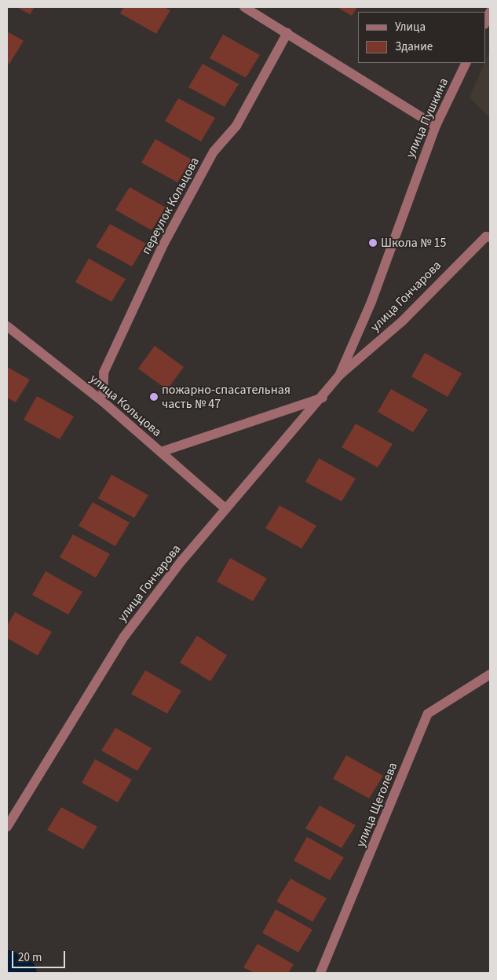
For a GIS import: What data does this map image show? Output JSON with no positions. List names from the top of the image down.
{
  "streets": {
    "street": [
      "улица Пушкина",
      "переулок Кольцова",
      "улица Гончарова",
      "улица Кольцова",
      "улица Щеголева"
    ]
  },
  "crossings": [
    ["улица Пушкина", "улица Гончарова"],
    ["переулок Кольцова", "улица Кольцова"],
    ["улица Гончарова", "улица Кольцова"]
  ],
  "places": ["Школа № 15", "пожарно-спасательная часть № 47"],
  "legend": ["Улица", "Здание"],
  "scale_bar": "20 m"
}
